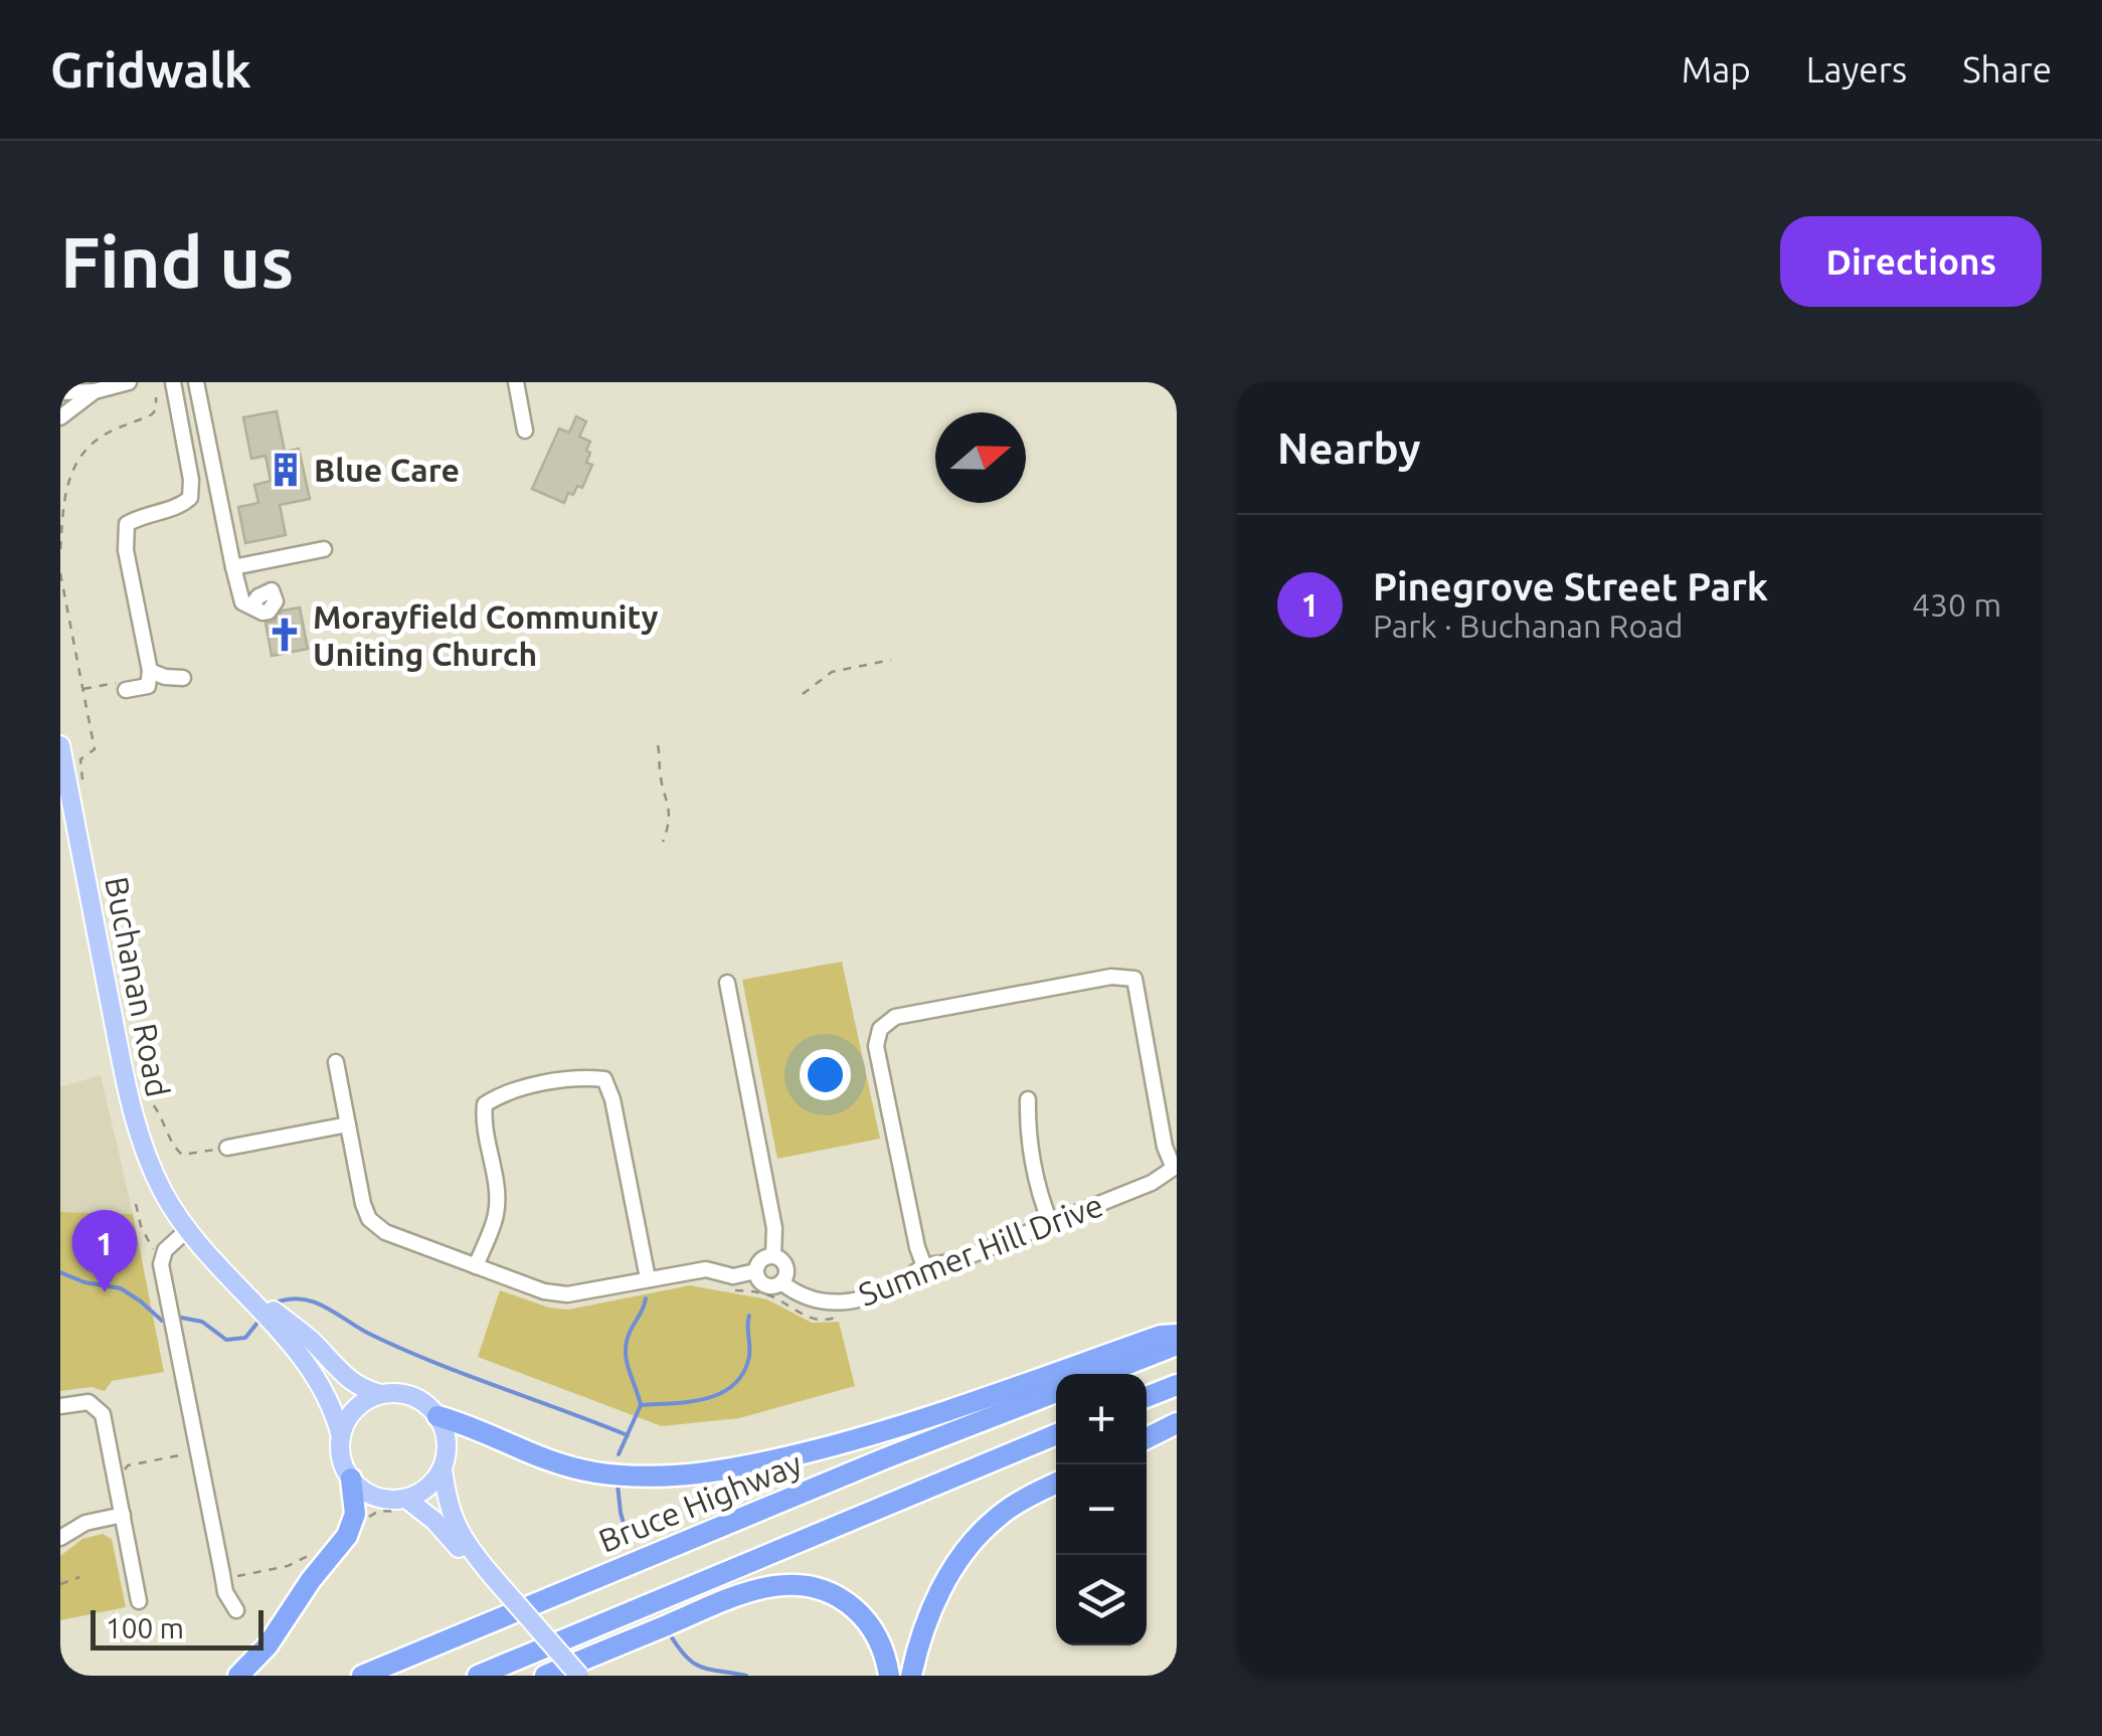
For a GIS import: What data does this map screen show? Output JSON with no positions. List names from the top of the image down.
{
  "streets": {
    "highway": ["Bruce Highway"],
    "main road": ["Buchanan Road"],
    "street": ["Summer Hill Drive"]
  },
  "places": {
    "building": ["Blue Care"],
    "church": ["Morayfield Community Uniting Church"]
  },
  "scale_bar": "100 m",
  "north": "right",
  "page": {
    "header": "Gridwalk",
    "nav": ["Map", "Layers", "Share"],
    "buttons": "Directions",
    "title": "Find us",
    "heading": "Nearby",
    "list": [
      {
        "mark": "1",
        "name": "Pinegrove Street Park",
        "note": "Park · Buchanan Road",
        "value": "430 m"
      }
    ],
    "pins": "1",
    "map_buttons": ["+", "−"],
    "scale": "100 m"
  }
}
